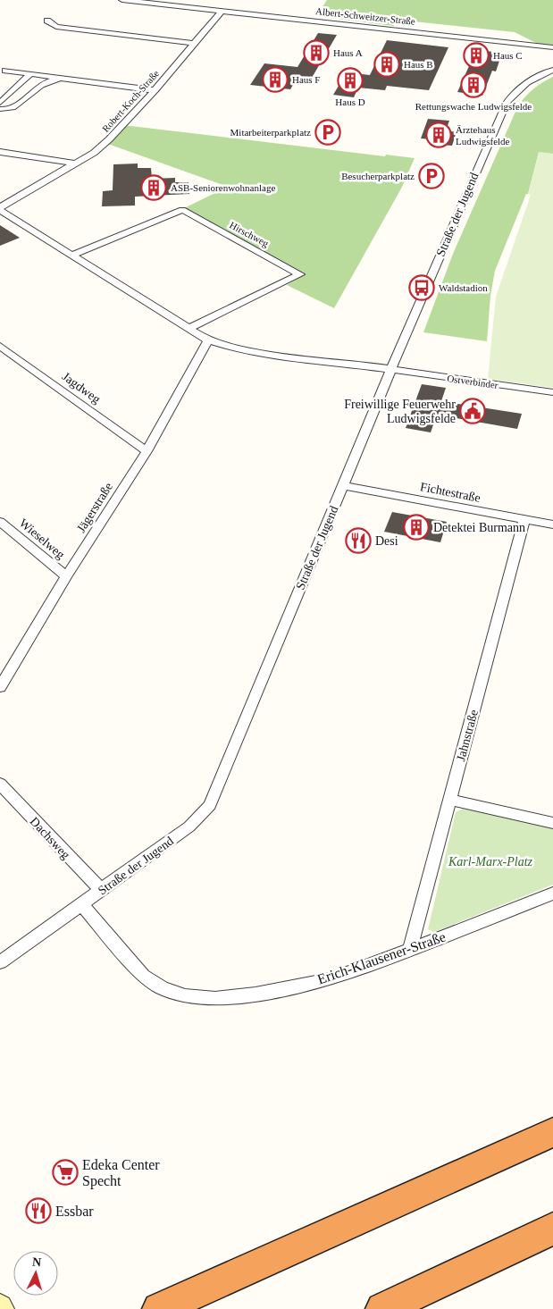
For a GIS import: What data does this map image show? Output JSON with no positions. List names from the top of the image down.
{
  "streets": {
    "street": [
      "Albert-Schweitzer-Straße",
      "Robert-Koch-Straße",
      "Straße der Jugend",
      "Hirschweg",
      "Ostverbinder",
      "Jagdweg",
      "Fichtestraße",
      "Jägerstraße",
      "Wieselweg",
      "Jahnstraße",
      "Dachsweg",
      "Erich-Klausener-Straße"
    ]
  },
  "crossings": [
    ["Albert-Schweitzer-Straße", "Robert-Koch-Straße"],
    ["Straße der Jugend", "Ostverbinder"],
    ["Straße der Jugend", "Fichtestraße"],
    ["Straße der Jugend", "Dachsweg"],
    ["Straße der Jugend", "Erich-Klausener-Straße"],
    ["Jagdweg", "Jägerstraße"],
    ["Fichtestraße", "Jahnstraße"],
    ["Jägerstraße", "Wieselweg"],
    ["Jahnstraße", "Erich-Klausener-Straße"]
  ],
  "parks": ["Karl-Marx-Platz"],
  "places": {
    "building": [
      "Haus A",
      "Haus C",
      "Haus B",
      "Haus F",
      "Haus D",
      "Rettungswache Ludwigsfelde",
      "Ärztehaus Ludwigsfelde",
      "ASB-Seniorenwohnanlage",
      "Detektei Burmann"
    ],
    "parking": ["Mitarbeiterparkplatz", "Besucherparkplatz"],
    "bus stop": ["Waldstadion"],
    "public building": ["Freiwillige Feuerwehr Ludwigsfelde"],
    "restaurant": ["Desi", "Essbar"],
    "supermarket": ["Edeka Center Specht"]
  },
  "north": "top"
}
